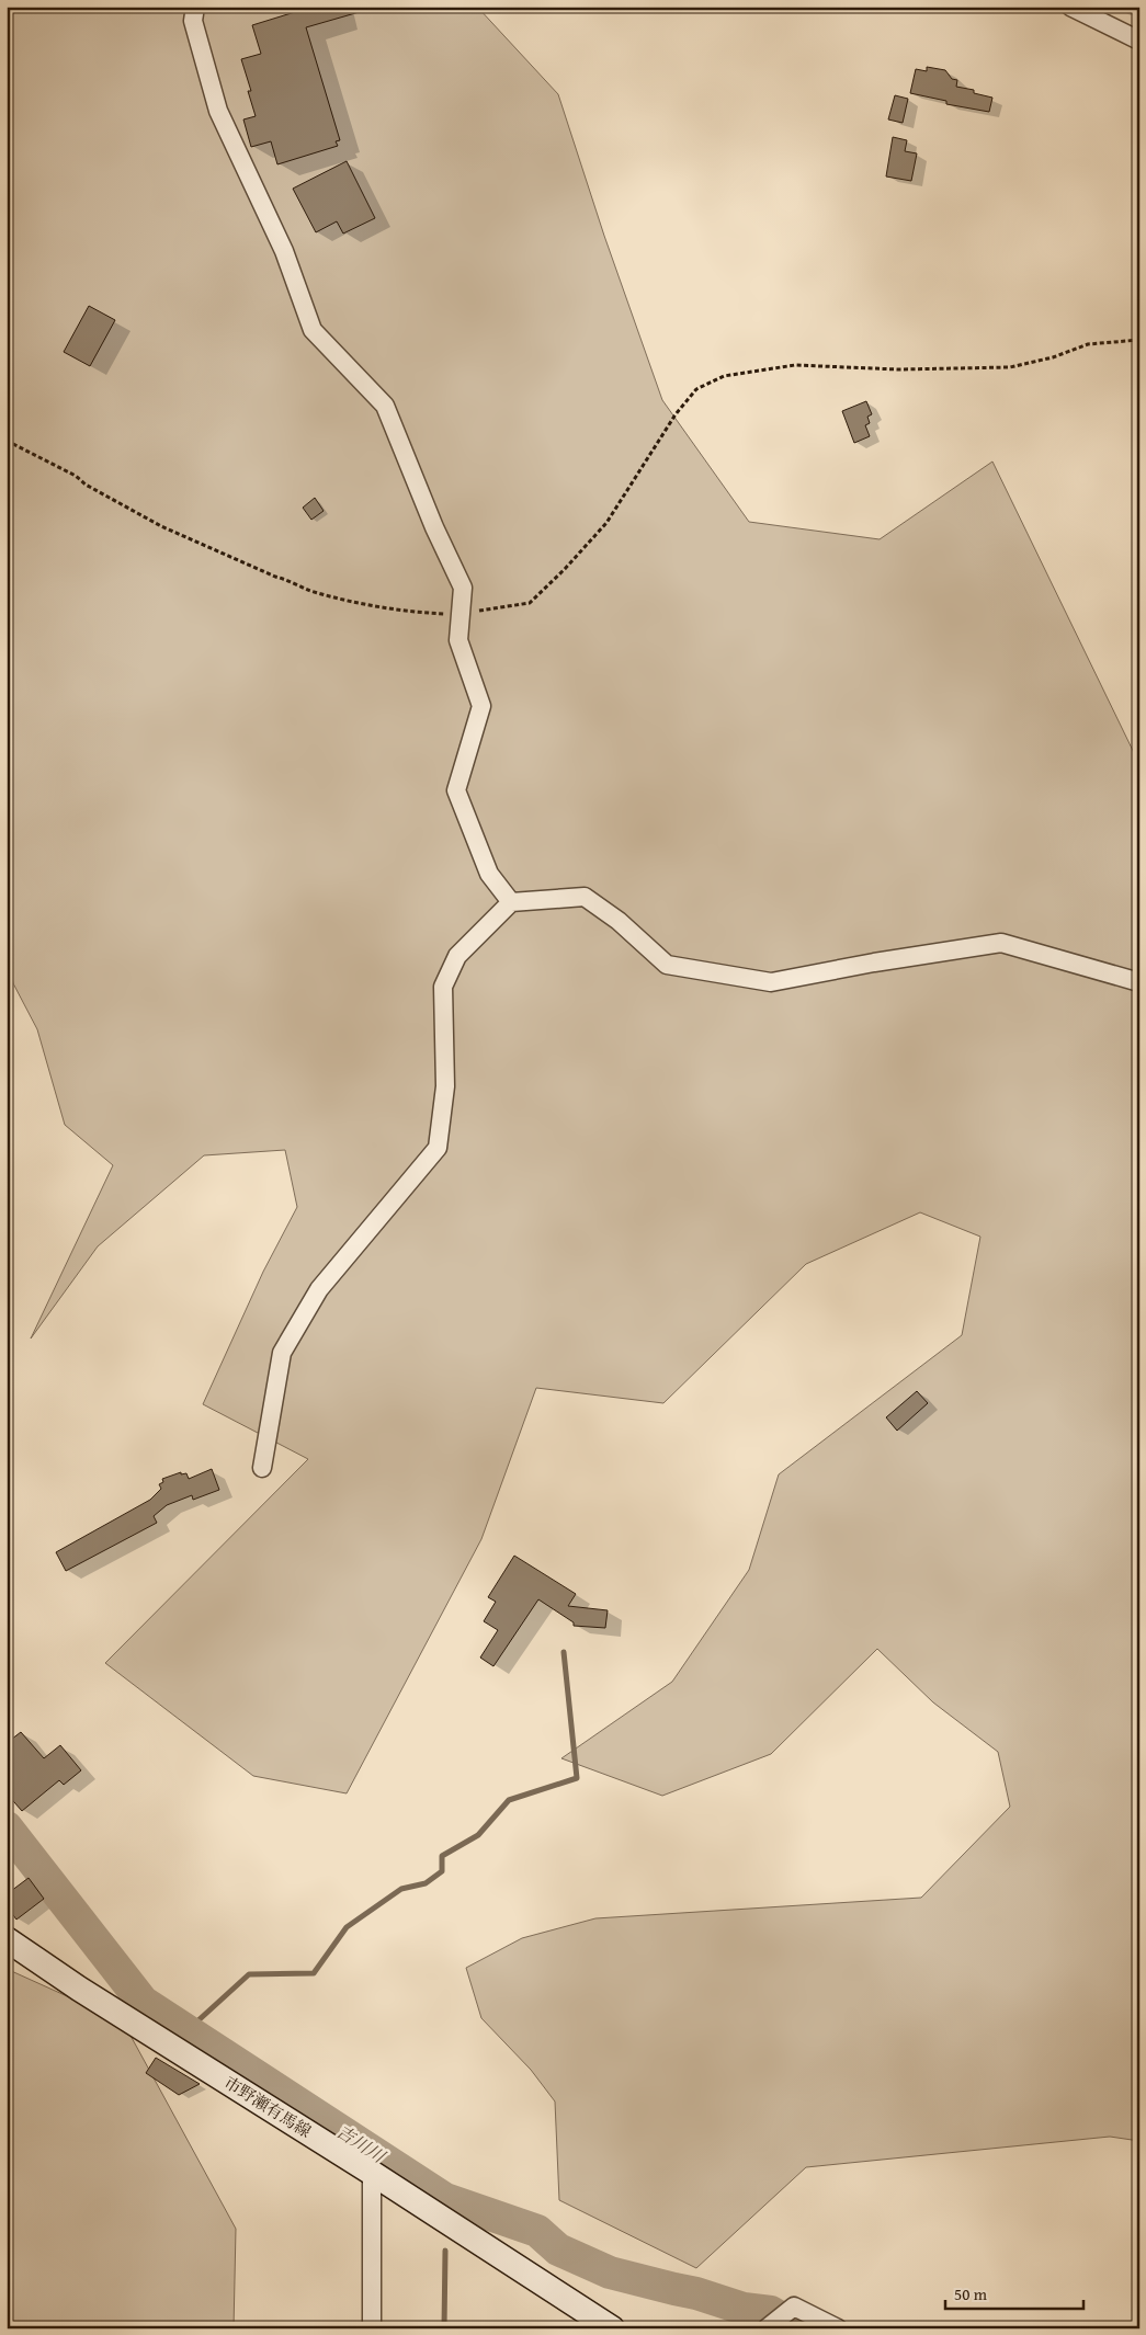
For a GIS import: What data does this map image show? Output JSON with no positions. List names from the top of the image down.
{
  "streets": {
    "main road": ["市野瀬有馬線"]
  },
  "water": ["吉川川"],
  "scale_bar": "50 m"
}
